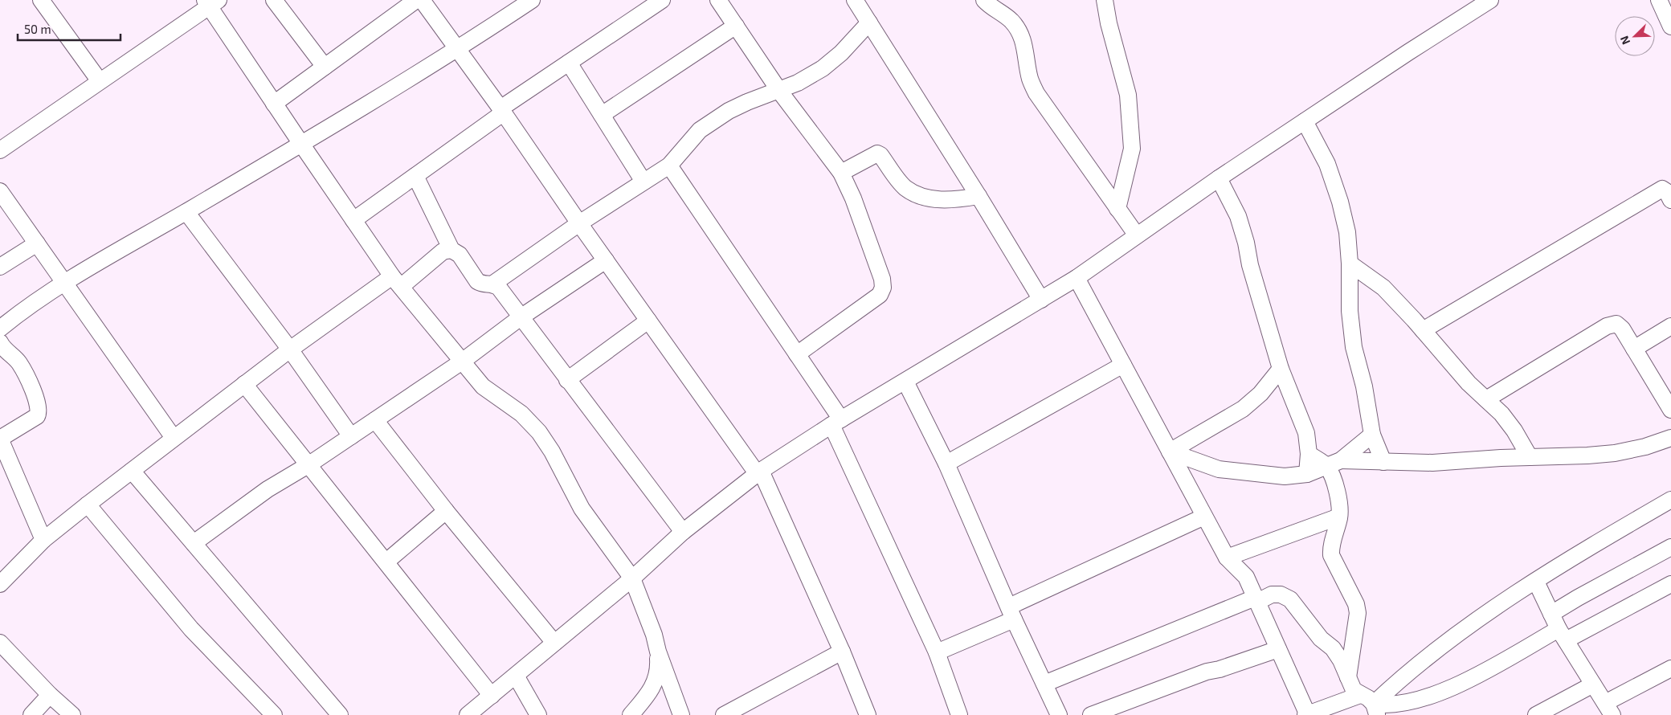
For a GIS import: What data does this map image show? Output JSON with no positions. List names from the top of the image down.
{
  "scale_bar": "50 m",
  "north": "bottom left"
}
